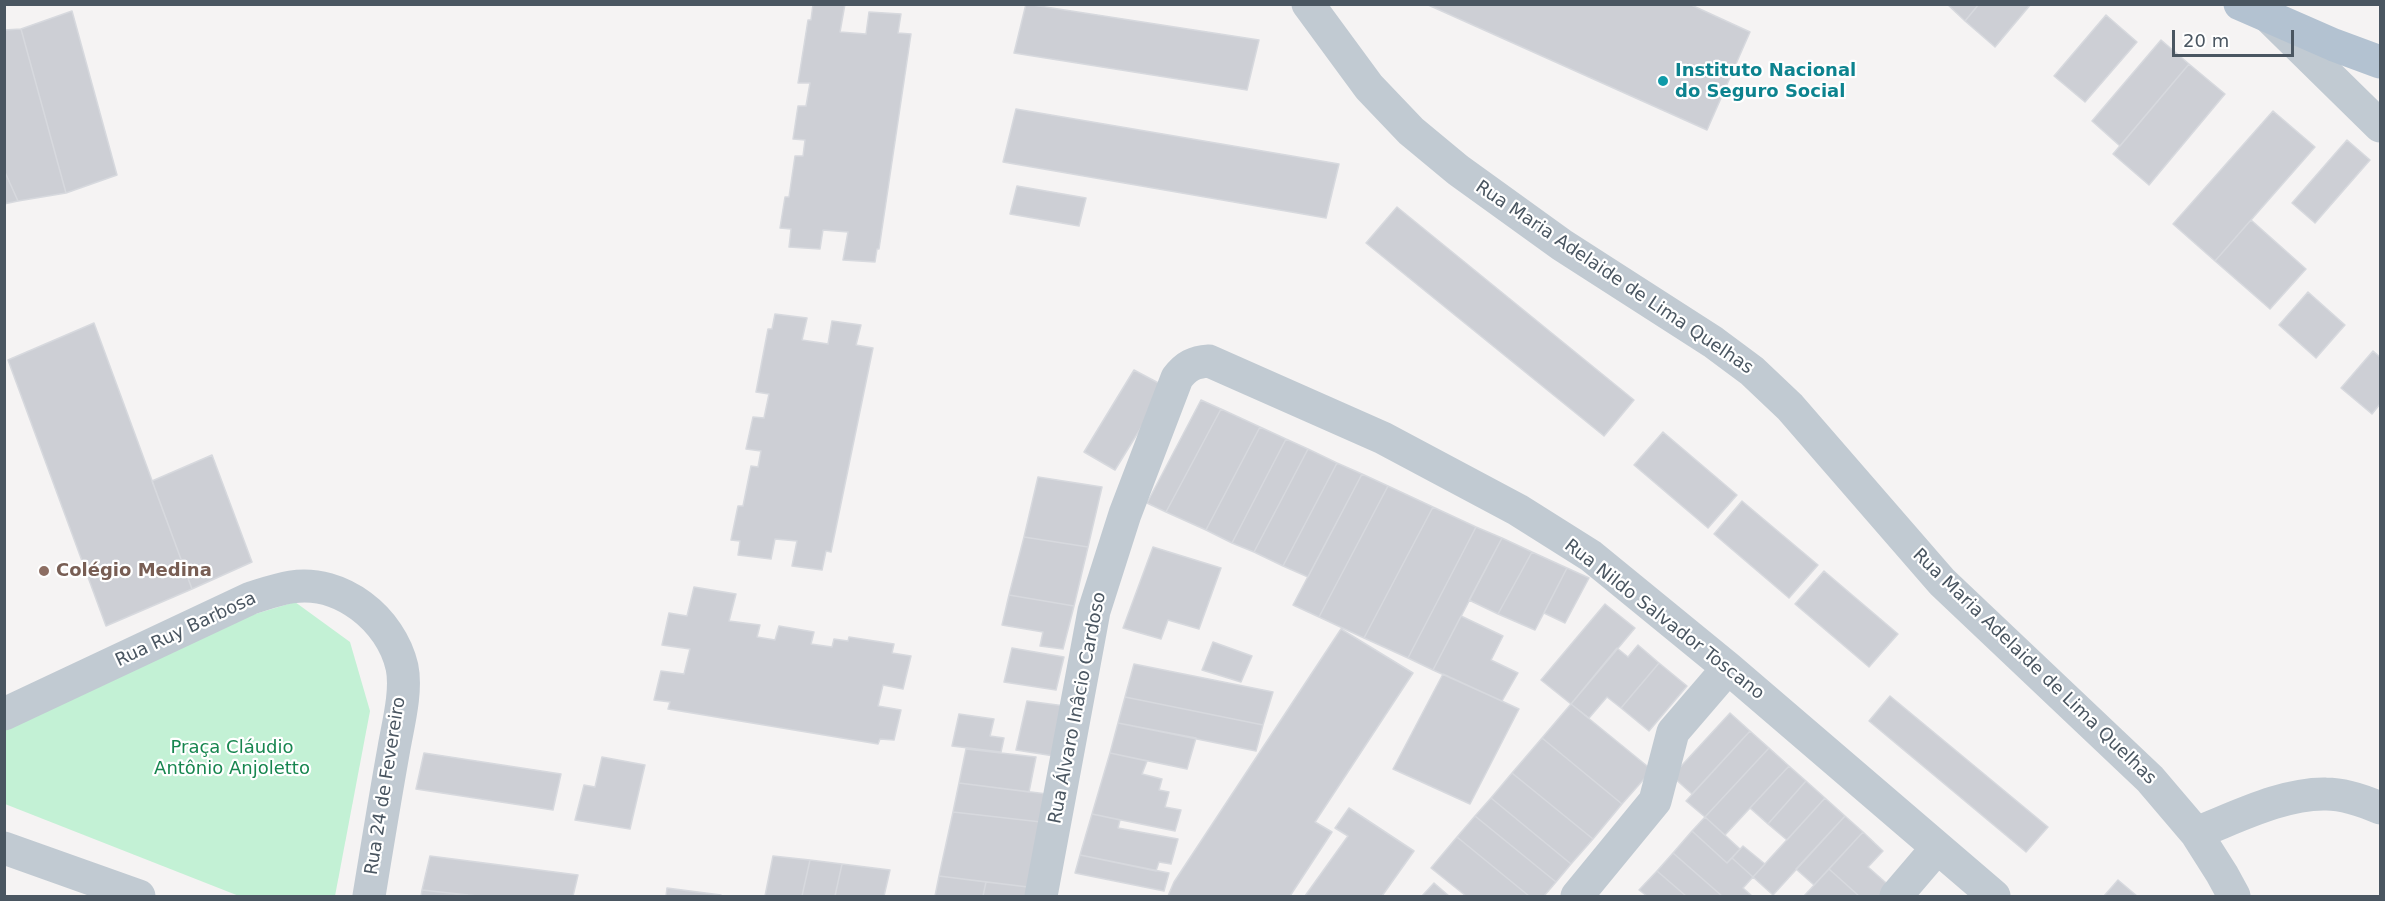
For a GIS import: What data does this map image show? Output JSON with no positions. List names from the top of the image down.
{
  "streets": {
    "street": [
      "Rua Maria Adelaide de Lima Quelhas",
      "Rua Nildo Salvador Toscano",
      "Rua Ruy Barbosa",
      "Rua Álvaro Inâcio Cardoso",
      "Rua 24 de Fevereiro"
    ]
  },
  "crossings": [
    ["Rua Nildo Salvador Toscano", "Rua Álvaro Inâcio Cardoso"],
    ["Rua Ruy Barbosa", "Rua 24 de Fevereiro"]
  ],
  "parks": ["Praça Cláudio Antônio Anjoletto"],
  "places": ["Instituto Nacional do Seguro Social", "Colégio Medina"],
  "scale_bar": "20 m"
}
